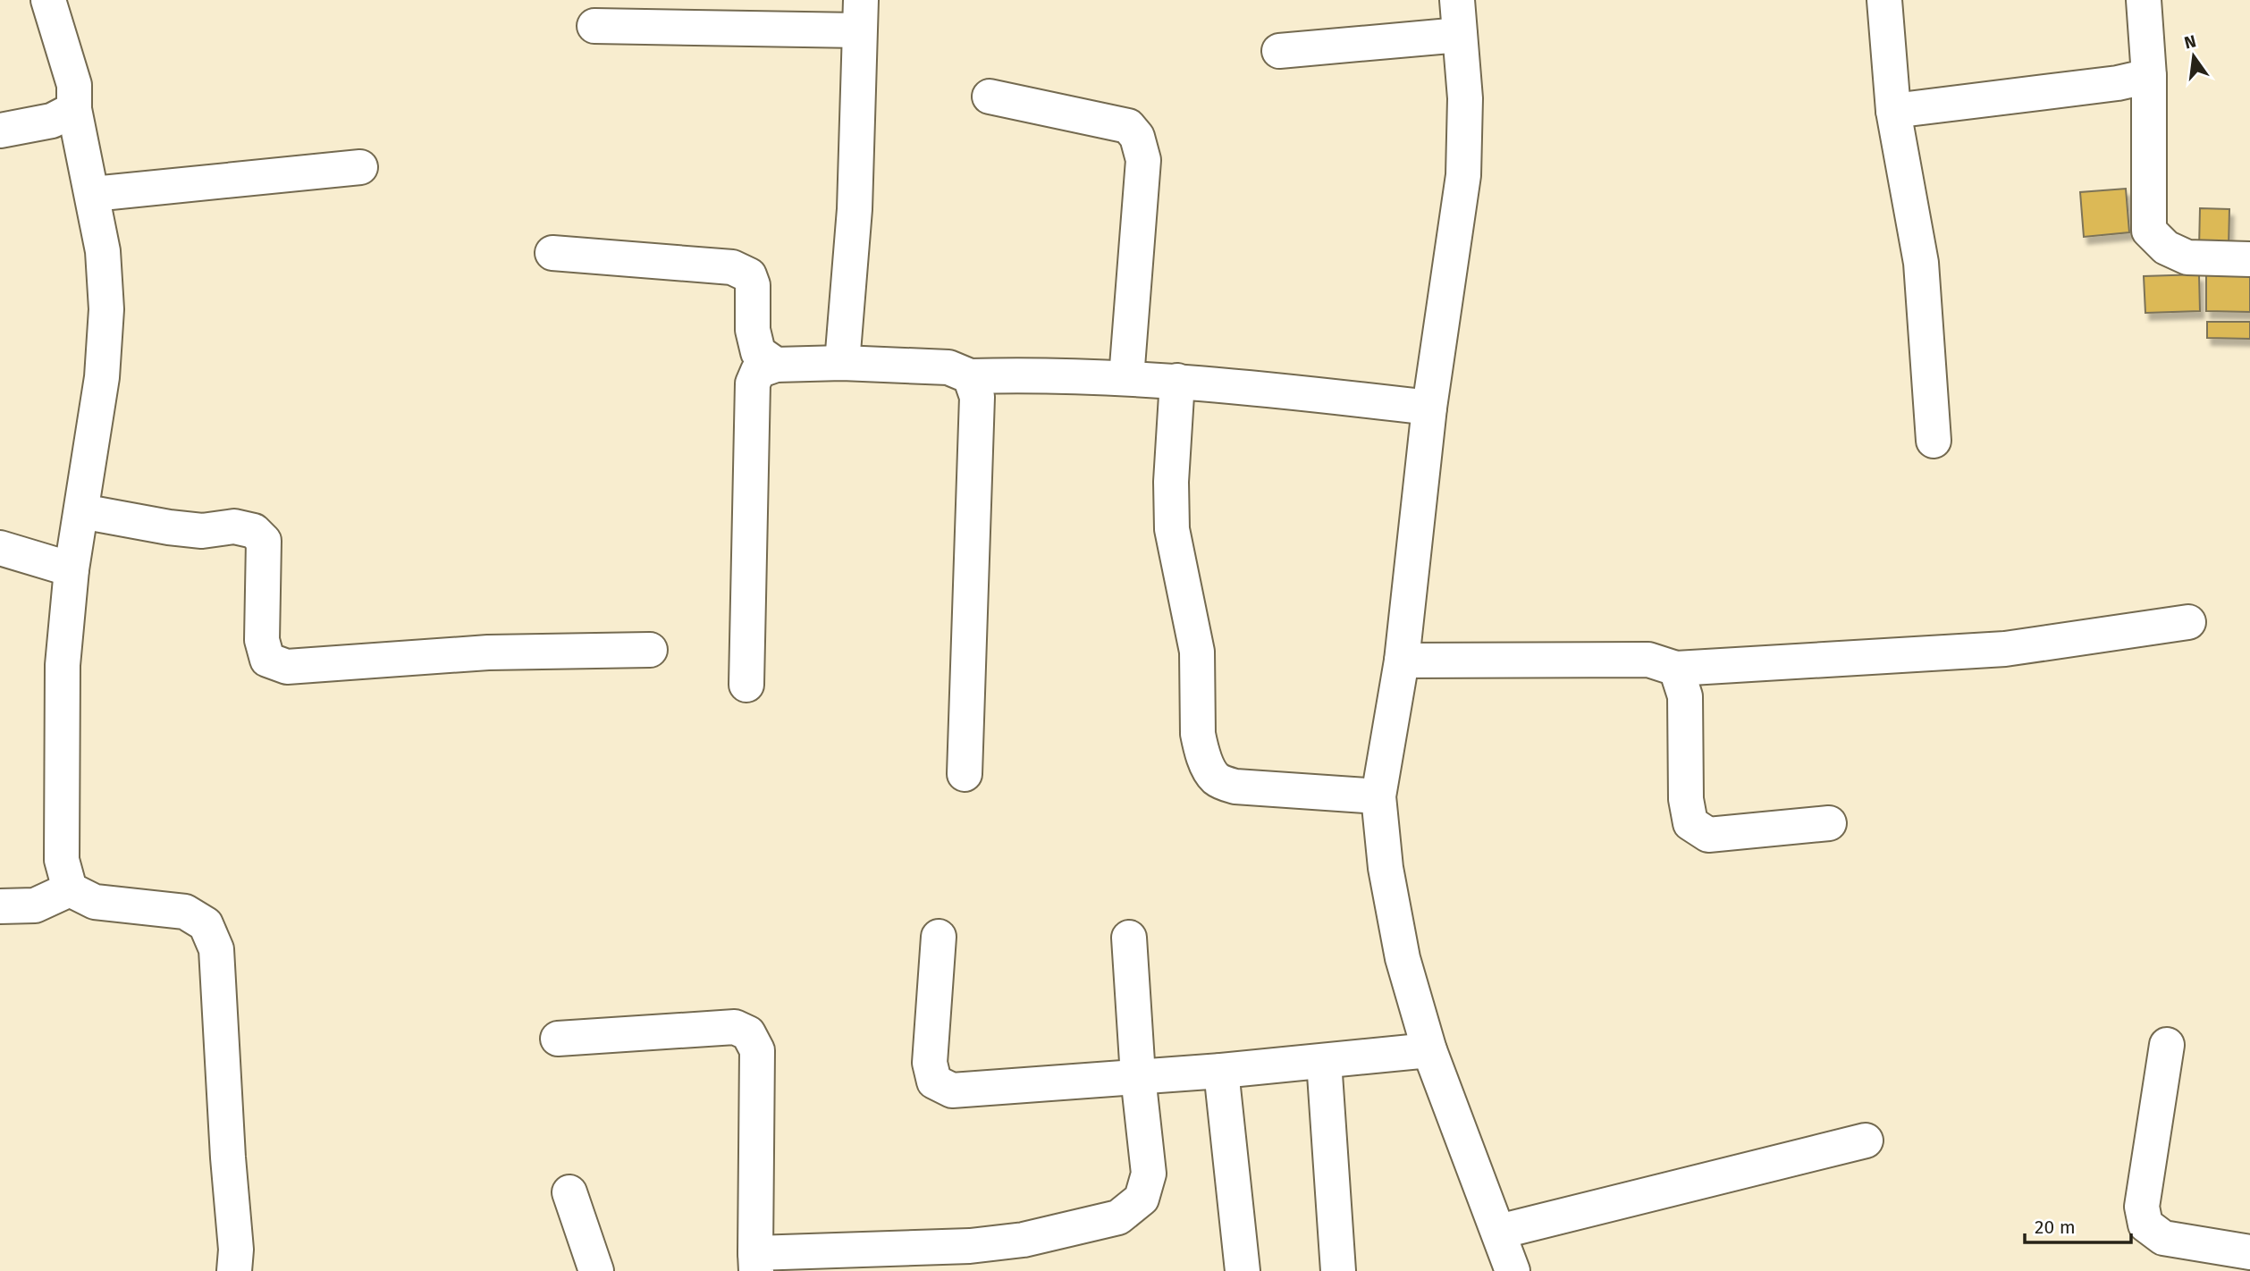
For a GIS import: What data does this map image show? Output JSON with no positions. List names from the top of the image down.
{
  "scale_bar": "20 m",
  "north": "top"
}
